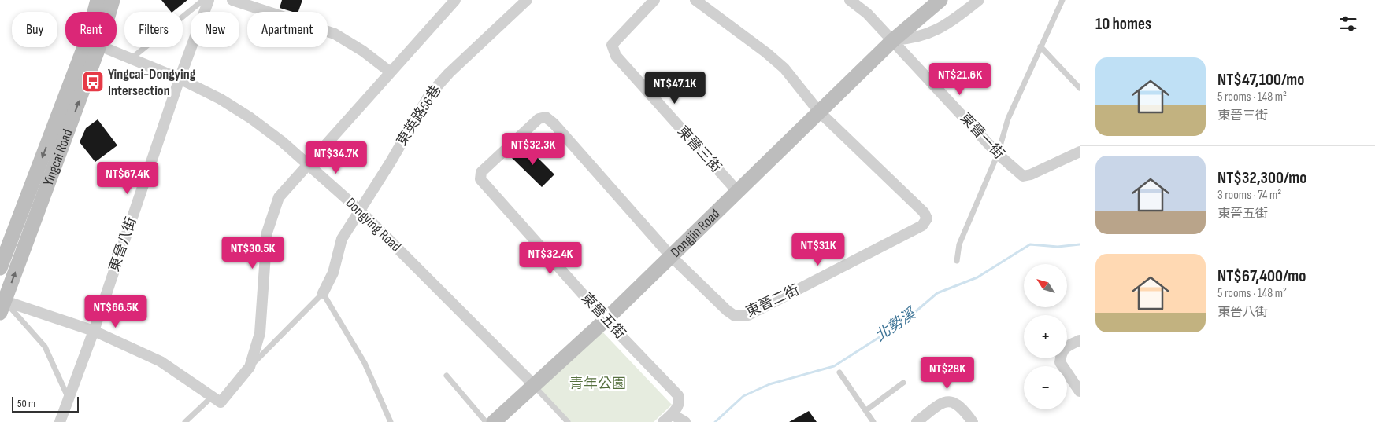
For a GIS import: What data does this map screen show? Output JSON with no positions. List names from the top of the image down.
{
  "streets": {
    "street": [
      "東英路56巷",
      "東晉一街",
      "東晉三街",
      "Yingcai Road",
      "Dongying Road",
      "Dongjin Road",
      "東晉八街",
      "東晉二街",
      "東晉五街"
    ]
  },
  "crossings": [
    ["東英路56巷", "Dongying Road"],
    ["東晉一街", "Dongjin Road"],
    ["東晉三街", "Dongjin Road"],
    ["Dongying Road", "Dongjin Road"],
    ["Dongying Road", "東晉八街"],
    ["Dongjin Road", "東晉二街"],
    ["Dongjin Road", "東晉五街"],
    ["東晉二街", "東晉五街"]
  ],
  "water": ["北勢溪"],
  "parks": ["青年公園"],
  "places": {
    "bus stop": ["Yingcai-Dongying Intersection"]
  },
  "scale_bar": "50 m",
  "north": "top left",
  "page": {
    "heading": "10 homes",
    "chip": [
      "Buy",
      "Rent",
      "Filters",
      "New",
      "Apartment"
    ],
    "list": [
      {
        "name": "NT$47,100/mo",
        "note": "5 rooms · 148 m² · 東晉三街"
      },
      {
        "name": "NT$32,300/mo",
        "note": "3 rooms · 74 m² · 東晉五街"
      },
      {
        "name": "NT$67,400/mo",
        "note": "5 rooms · 148 m² · 東晉八街"
      }
    ],
    "price": [
      "NT$21.6K",
      "NT$47.1K",
      "NT$32.3K",
      "NT$34.7K",
      "NT$67.4K",
      "NT$31K",
      "NT$30.5K",
      "NT$32.4K",
      "NT$66.5K",
      "NT$28K"
    ],
    "map_buttons": ["+", "−"],
    "scale": "50 m"
  }
}
